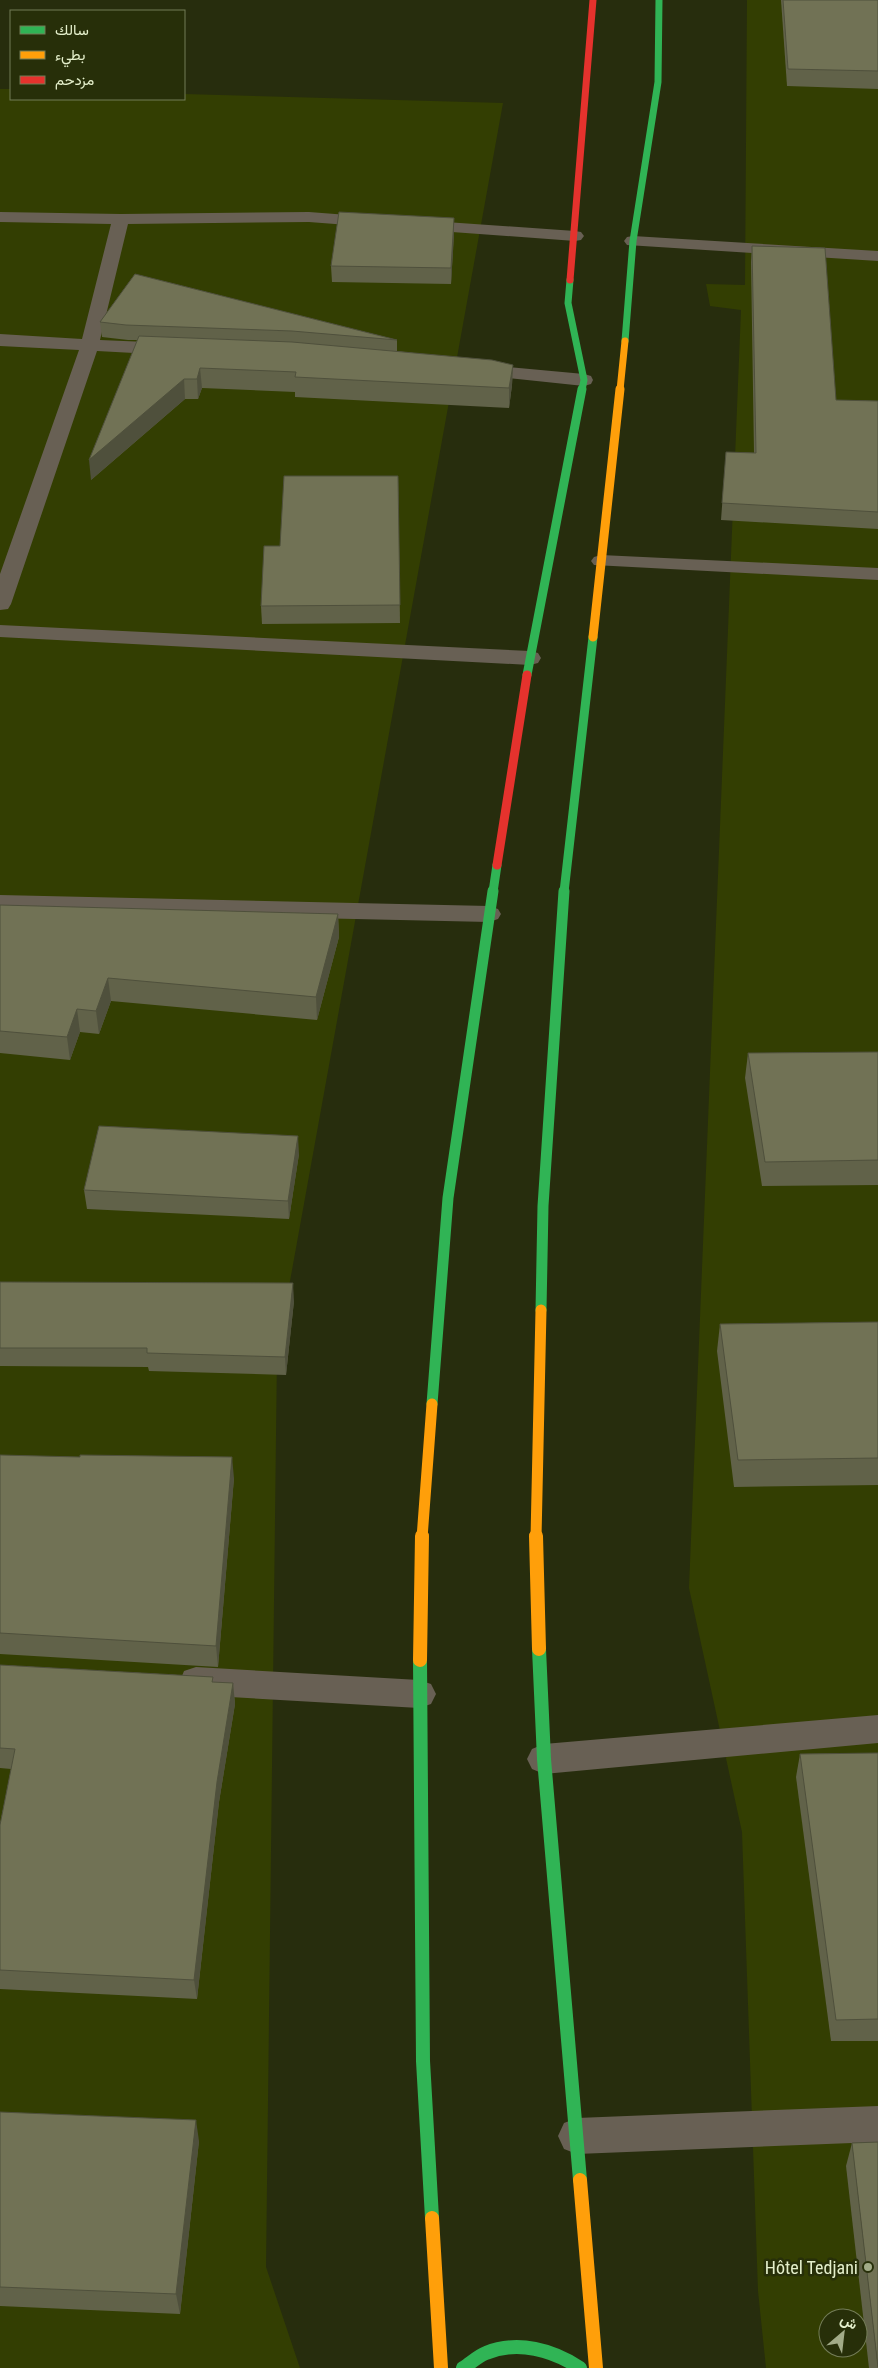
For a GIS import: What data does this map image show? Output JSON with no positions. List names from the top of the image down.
{
  "places": ["Hôtel Tedjani"],
  "legend": ["سالك", "بطيء", "مزدحم"],
  "north": "top right"
}
